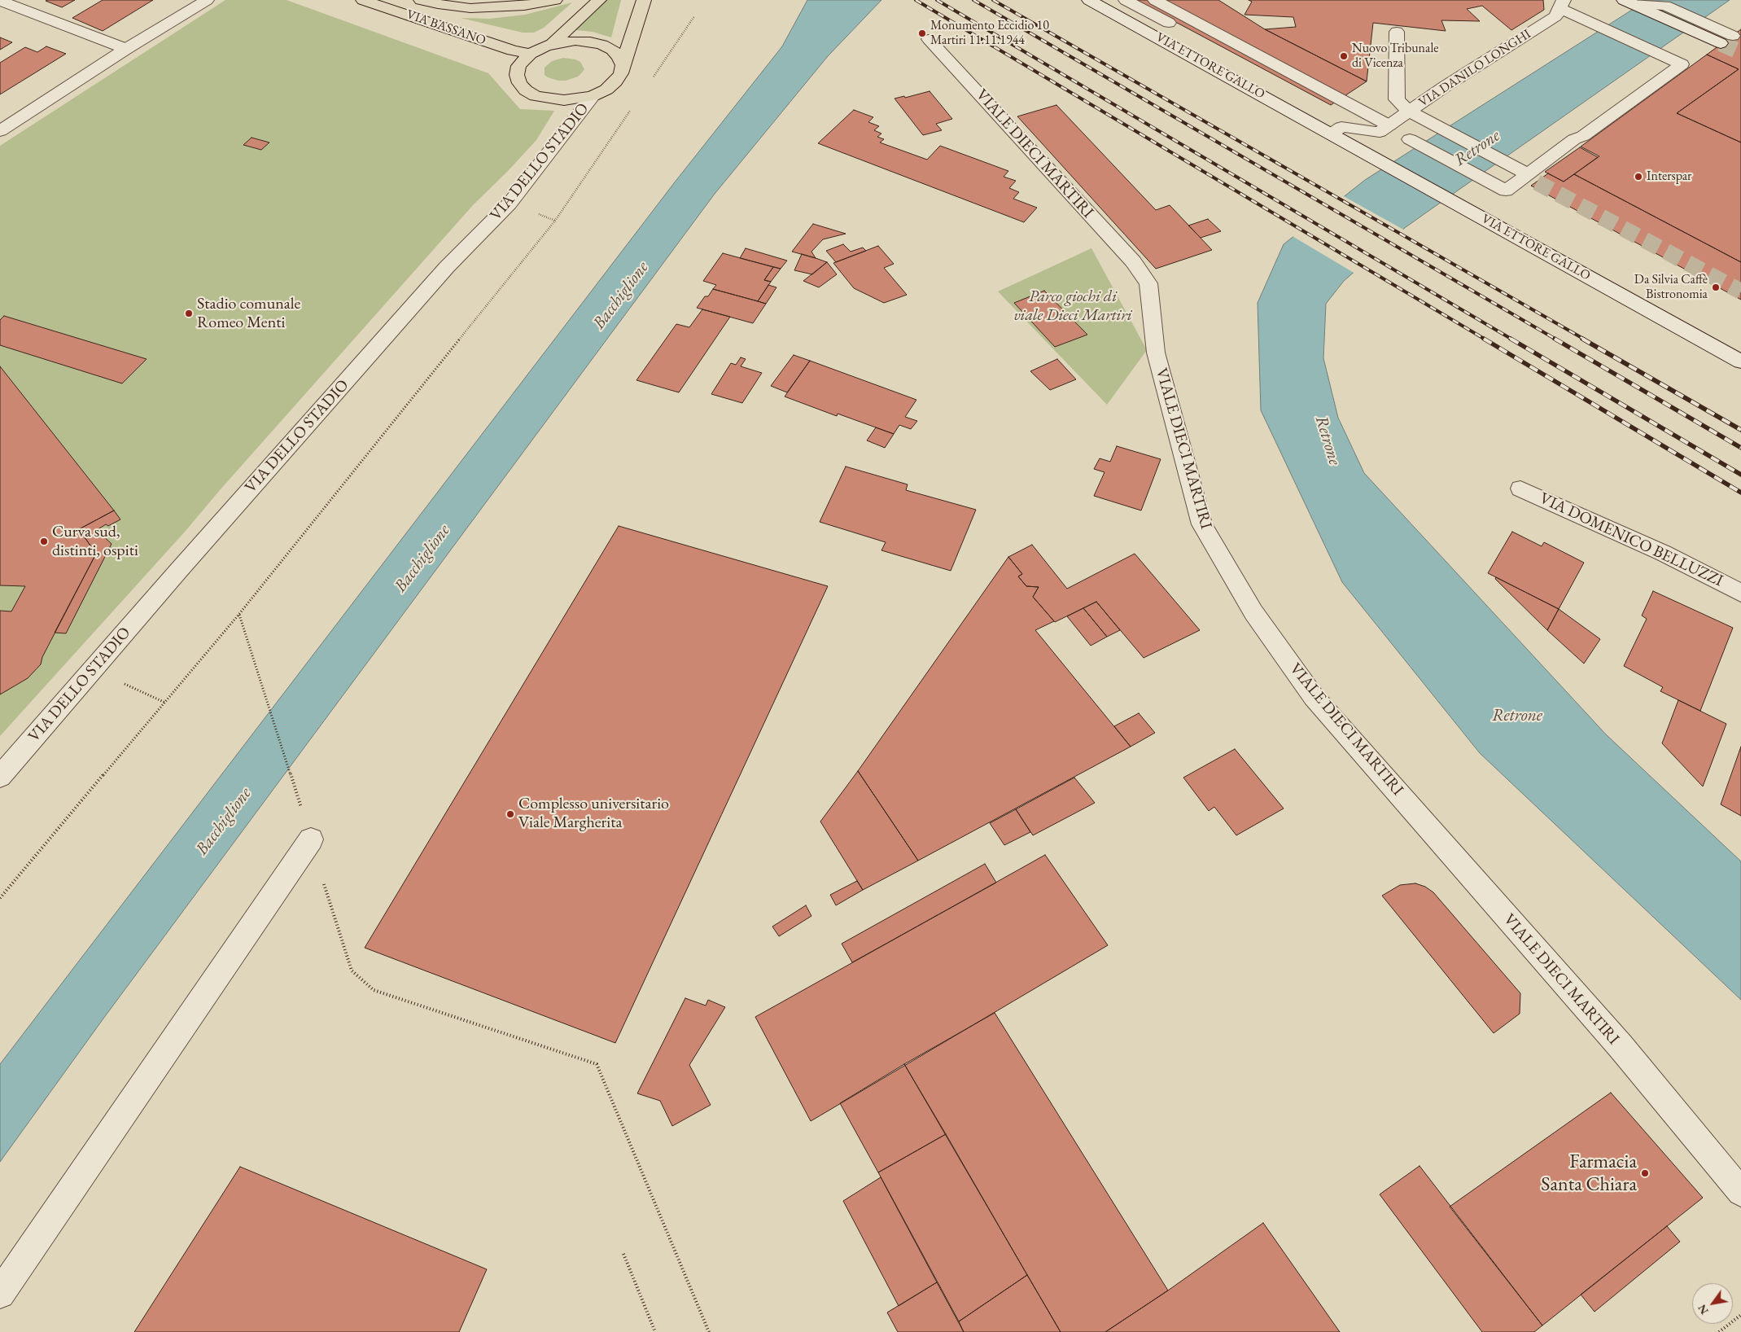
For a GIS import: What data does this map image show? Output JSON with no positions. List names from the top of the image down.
{
  "streets": {
    "main road": ["VIA BASSANO", "VIA DELLO STADIO"],
    "street": [
      "VIA ETTORE GALLO",
      "VIA DANILO LONGHI",
      "VIALE DIECI MARTIRI",
      "VIA DOMENICO BELLUZZI"
    ]
  },
  "crossings": [
    ["VIA BASSANO", "VIA DELLO STADIO"]
  ],
  "water": ["Retrone", "Bacchiglione"],
  "parks": ["Parco giochi di viale Dieci Martiri"],
  "places": [
    "Monumento Eccidio 10 Martiri 11.11.1944",
    "Nuovo Tribunale di Vicenza",
    "Interspar",
    "Da Silvia Caffè Bistronomia",
    "Stadio comunale Romeo Menti",
    "Curva sud, distinti, ospiti",
    "Complesso universitario Viale Margherita",
    "Farmacia Santa Chiara"
  ],
  "north": "bottom left"
}
